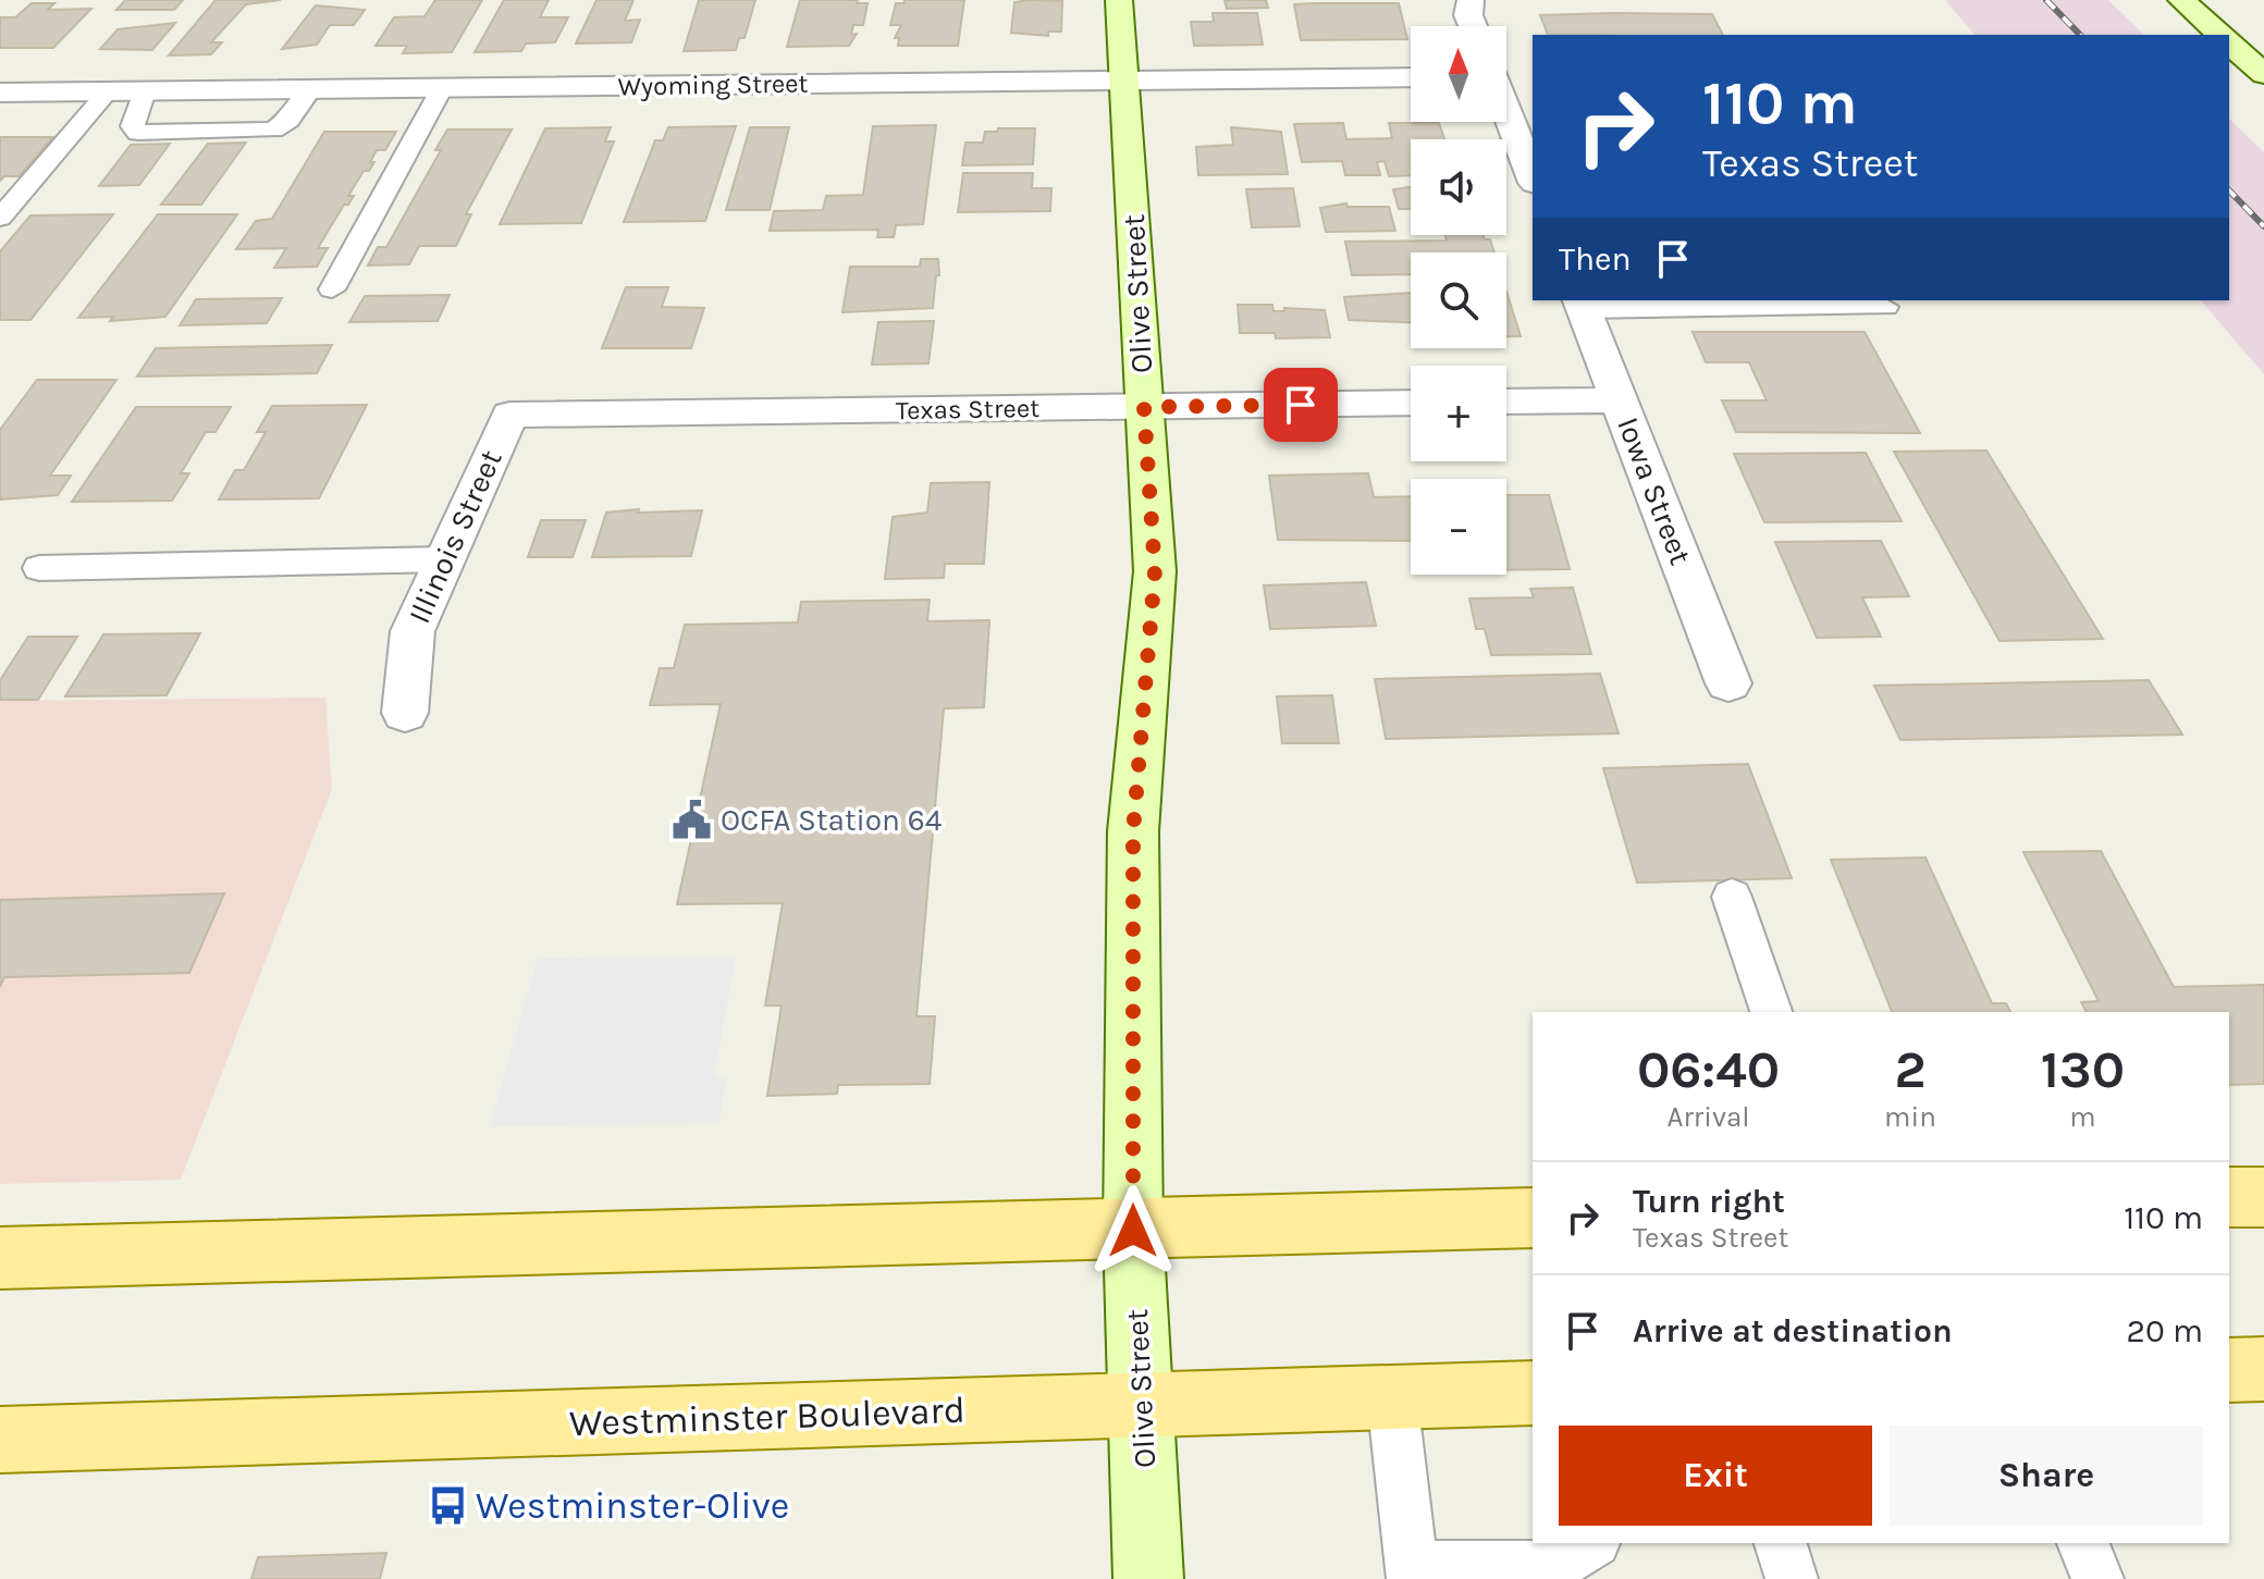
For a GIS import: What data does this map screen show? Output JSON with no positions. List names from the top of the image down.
{
  "streets": {
    "main road": ["Westminster Boulevard"],
    "street": [
      "Wyoming Street",
      "Olive Street",
      "Texas Street",
      "Iowa Street",
      "Illinois Street"
    ]
  },
  "crossings": [
    ["Wyoming Street", "Olive Street"],
    ["Olive Street", "Texas Street"],
    ["Olive Street", "Westminster Boulevard"],
    ["Texas Street", "Illinois Street"]
  ],
  "places": {
    "public building": ["OCFA Station 64"],
    "bus stop": ["Westminster-Olive"]
  },
  "north": "top",
  "page": {
    "map_buttons": ["+", "−"],
    "turn": ["110 m", "Texas Street"],
    "then": "Then",
    "eta": [
      "06:40",
      "Arrival",
      "2",
      "min",
      "130",
      "m"
    ],
    "list": [
      {
        "name": "Turn right",
        "note": "Texas Street",
        "value": "110 m"
      },
      {
        "name": "Arrive at destination",
        "value": "20 m"
      }
    ],
    "buttons": ["Exit", "Share"]
  }
}
